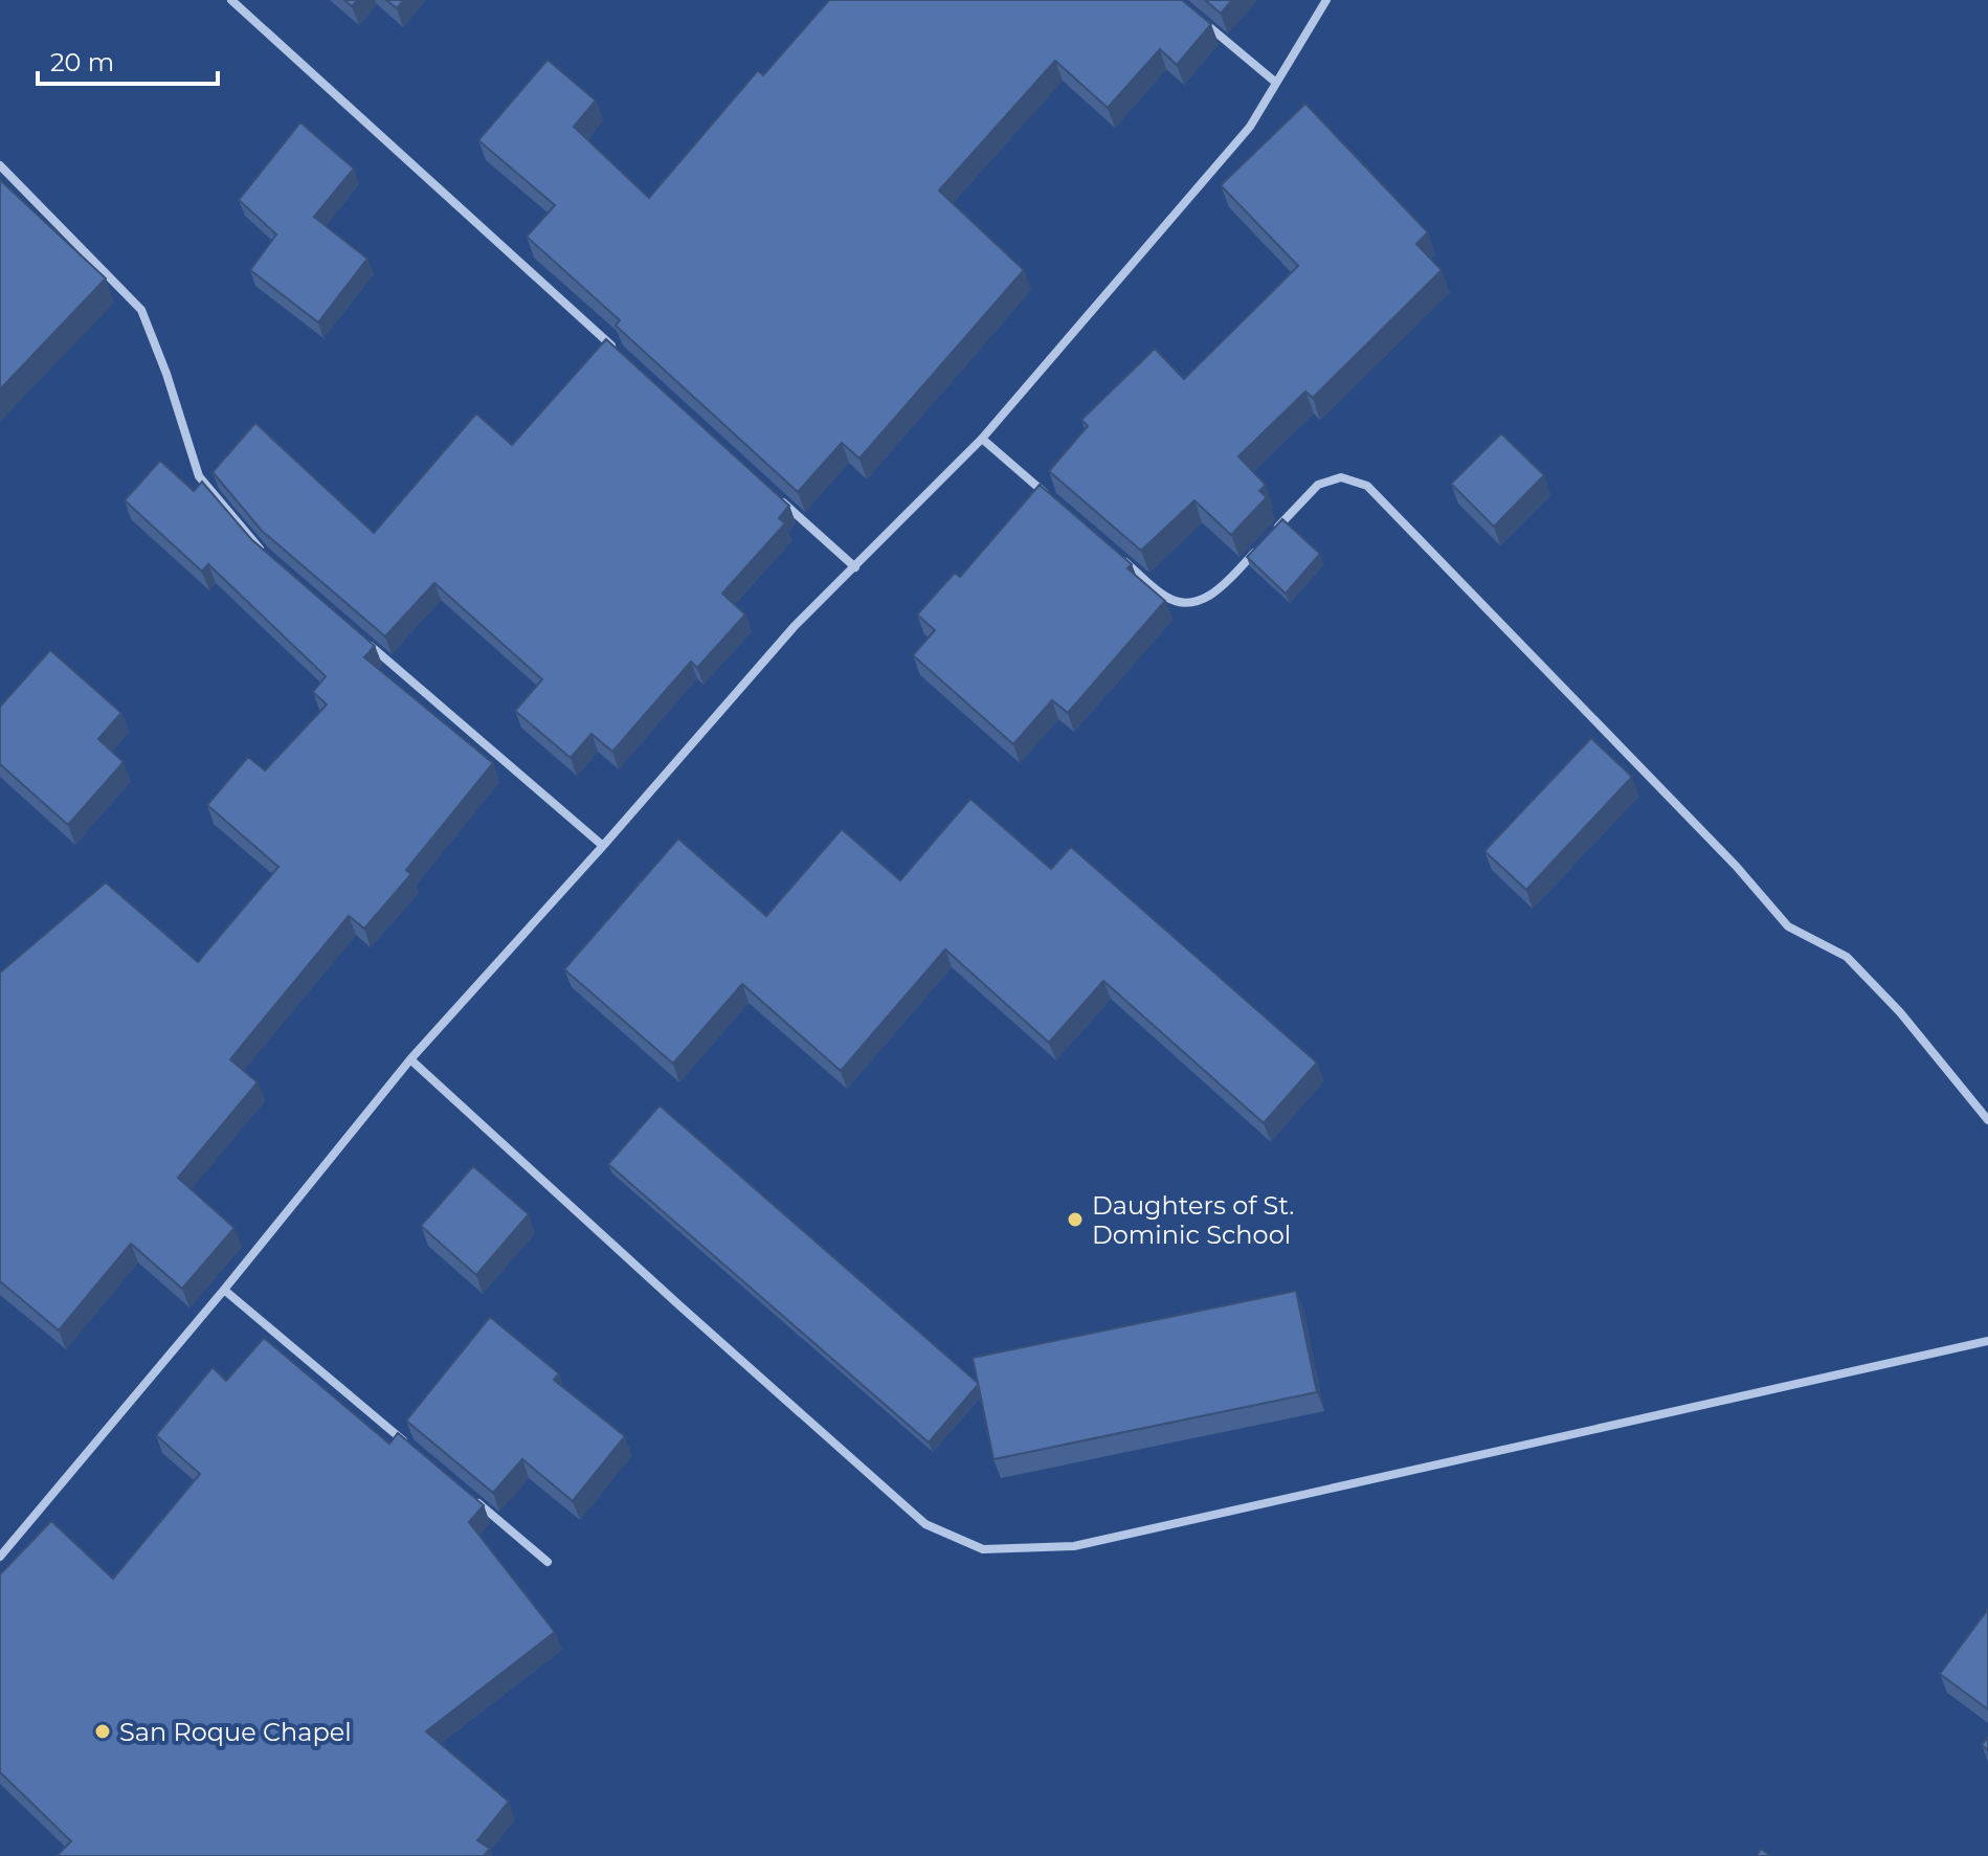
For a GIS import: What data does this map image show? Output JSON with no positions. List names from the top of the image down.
{
  "places": ["Daughters of St. Dominic School", "San Roque Chapel"],
  "scale_bar": "20 m"
}
